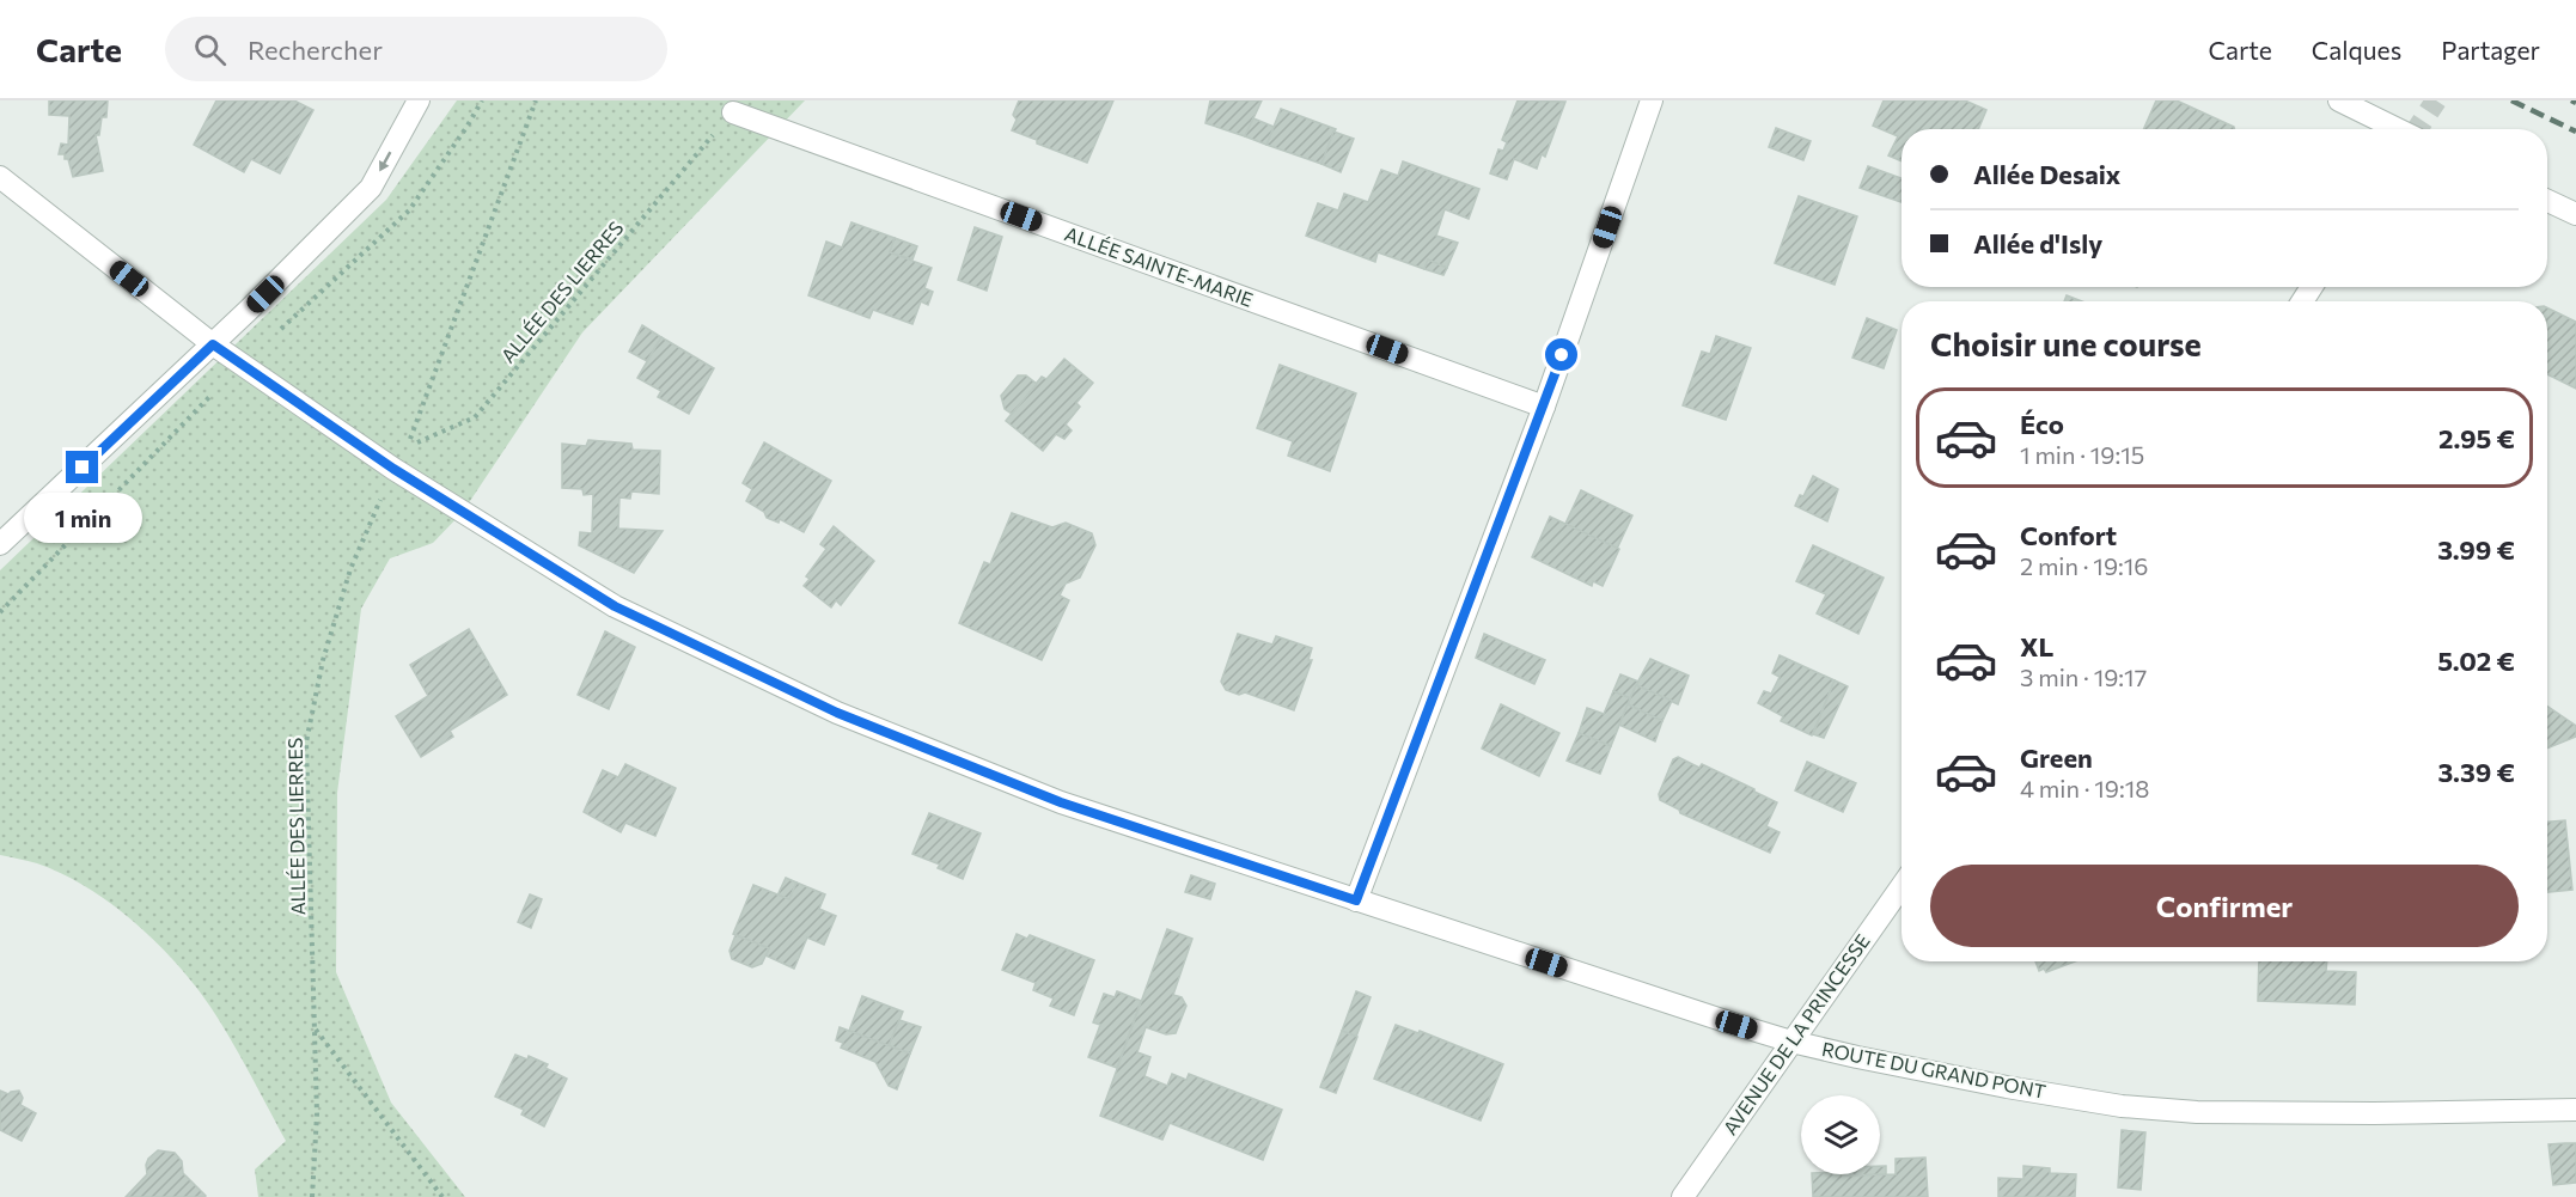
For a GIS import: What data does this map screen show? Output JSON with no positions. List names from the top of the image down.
{
  "streets": {
    "street": ["ALLÉE SAINTE-MARIE", "AVENUE DE LA PRINCESSE", "ROUTE DU GRAND PONT"],
    "path": ["ALLÉE DES LIERRES"]
  },
  "crossings": [
    ["ALLÉE SAINTE-MARIE", "ALLÉE DES LIERRES"],
    ["ALLÉE DES LIERRES", "ROUTE DU GRAND PONT"],
    ["AVENUE DE LA PRINCESSE", "ROUTE DU GRAND PONT"]
  ],
  "page": {
    "header": "Carte",
    "search": "Rechercher",
    "nav": ["Carte", "Calques", "Partager"],
    "banner": ["Allée Desaix", "Allée d'Isly"],
    "heading": "Choisir une course",
    "list": [
      {
        "name": "Éco",
        "note": "1 min · 19:15",
        "value": "2.95 €"
      },
      {
        "name": "Confort",
        "note": "2 min · 19:16",
        "value": "3.99 €"
      },
      {
        "name": "XL",
        "note": "3 min · 19:17",
        "value": "5.02 €"
      },
      {
        "name": "Green",
        "note": "4 min · 19:18",
        "value": "3.39 €"
      }
    ],
    "bubble": "1 min",
    "buttons": "Confirmer"
  }
}
